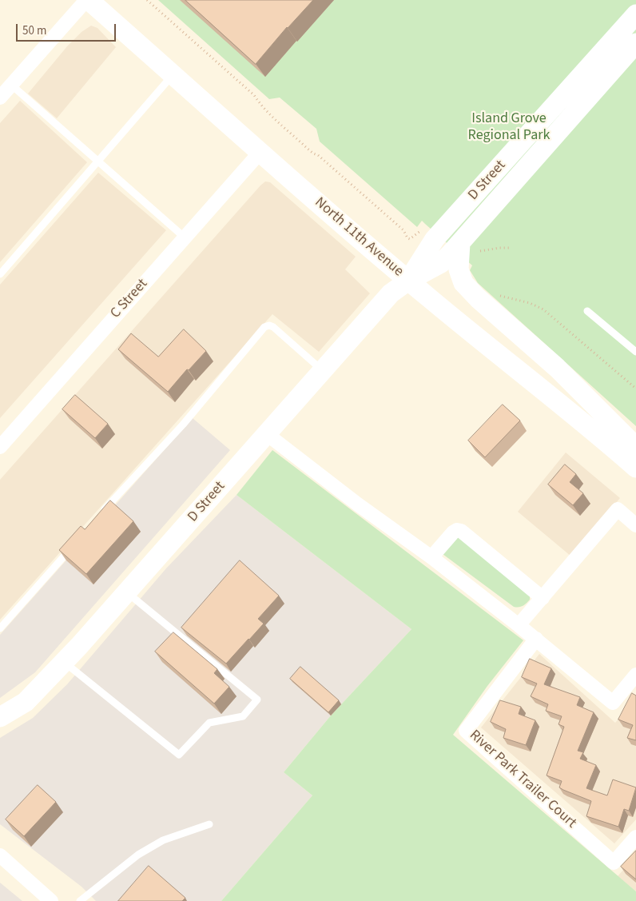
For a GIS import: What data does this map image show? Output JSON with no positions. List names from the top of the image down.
{
  "streets": {
    "street": [
      "D Street",
      "North 11th Avenue",
      "C Street",
      "River Park Trailer Court"
    ]
  },
  "crossings": [
    ["D Street", "North 11th Avenue"],
    ["North 11th Avenue", "C Street"]
  ],
  "parks": ["Island Grove Regional Park"],
  "scale_bar": "50 m"
}
